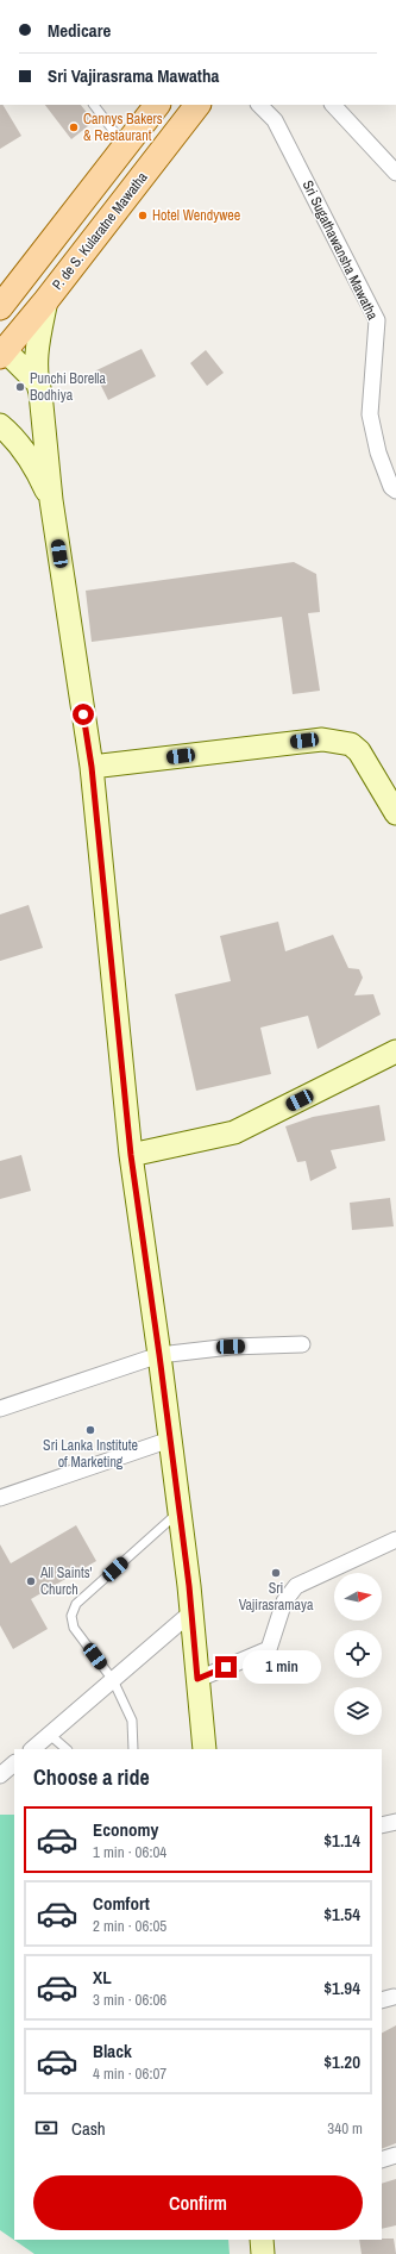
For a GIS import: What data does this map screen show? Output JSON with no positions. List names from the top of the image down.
{
  "streets": {
    "main road": ["P. de S. Kularatne Mawatha"],
    "street": ["Sri Sugathawansha Mawatha"]
  },
  "places": [
    "Cannys Bakers & Restaurant",
    "Hotel Wendywee",
    "Punchi Borella Bodhiya",
    "Sri Lanka Institute of Marketing",
    "Sri Vajirasramaya",
    "All Saints' Church"
  ],
  "north": "right",
  "page": {
    "banner": ["Medicare", "Sri Vajirasrama Mawatha"],
    "bubble": "1 min",
    "heading": "Choose a ride",
    "list": [
      {
        "name": "Economy",
        "note": "1 min · 06:04",
        "value": "$1.14"
      },
      {
        "name": "Comfort",
        "note": "2 min · 06:05",
        "value": "$1.54"
      },
      {
        "name": "XL",
        "note": "3 min · 06:06",
        "value": "$1.94"
      },
      {
        "name": "Black",
        "note": "4 min · 06:07",
        "value": "$1.20"
      }
    ],
    "pay": ["Cash", "340 m"],
    "buttons": "Confirm"
  }
}
